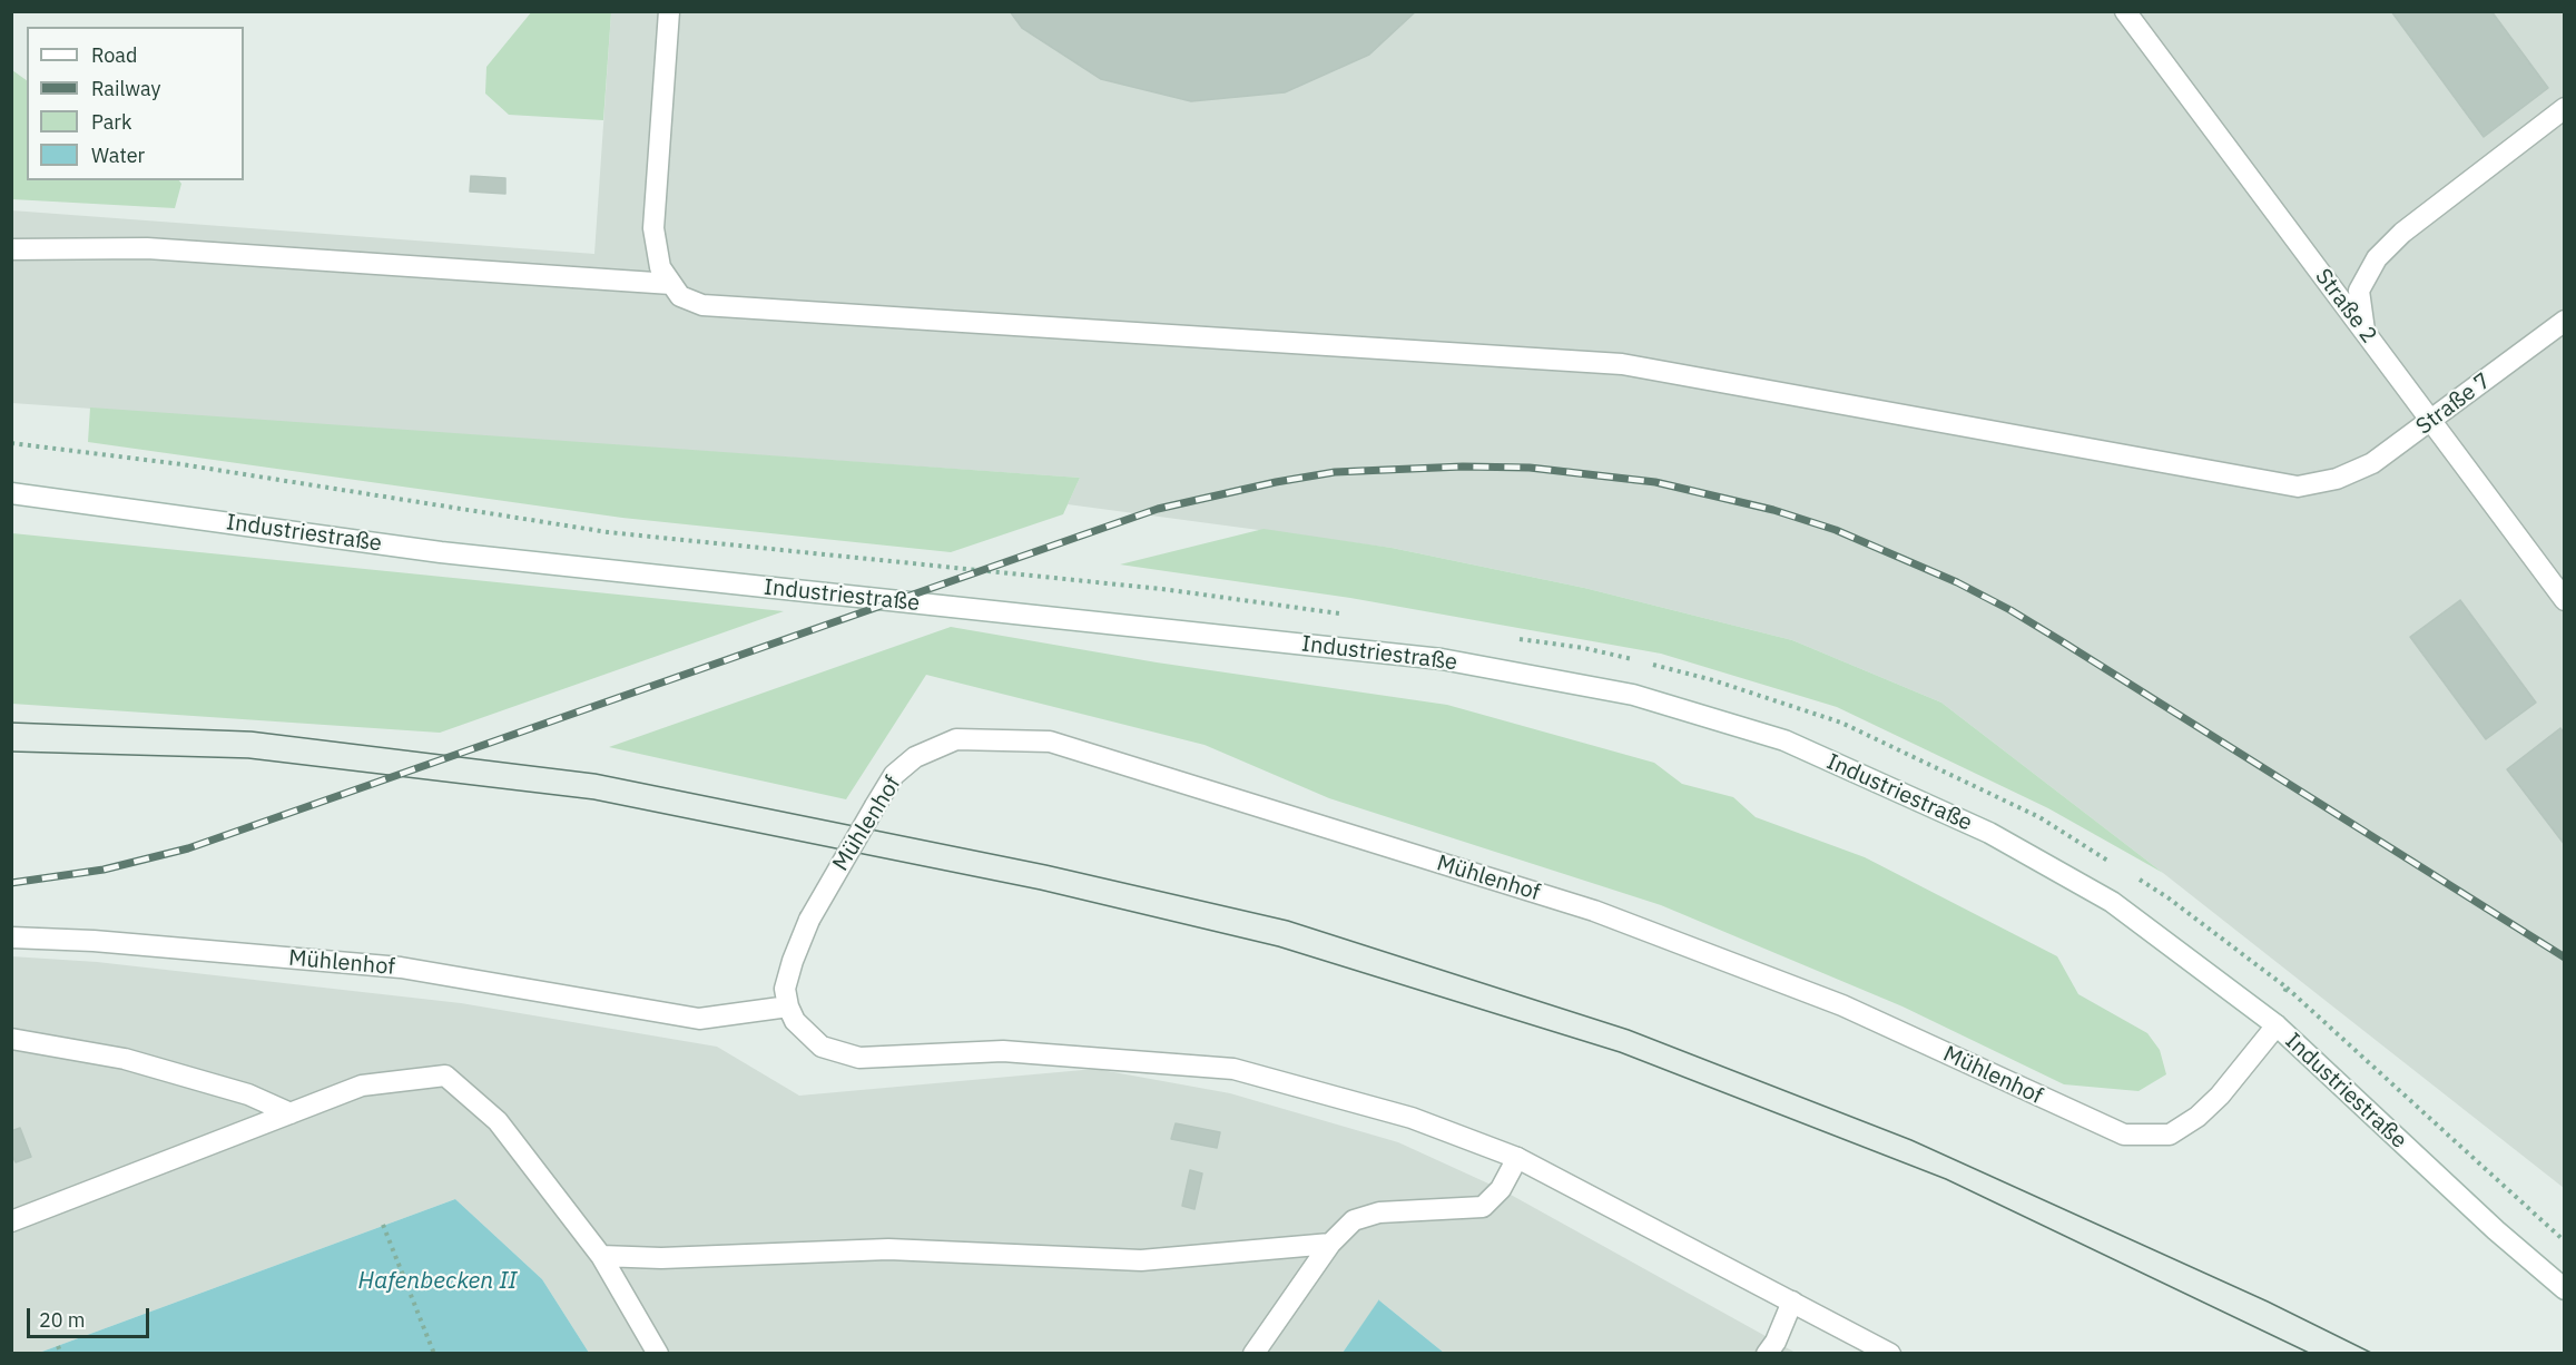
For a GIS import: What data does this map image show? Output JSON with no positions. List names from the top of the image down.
{
  "streets": {
    "street": [
      "Straße 2",
      "Straße 7",
      "Industriestraße",
      "Mühlenhof"
    ]
  },
  "crossings": [
    ["Straße 2", "Straße 7"],
    ["Industriestraße", "Mühlenhof"]
  ],
  "water": ["Hafenbecken II"],
  "legend": [
    "Road",
    "Railway",
    "Park",
    "Water"
  ],
  "scale_bar": "20 m"
}
